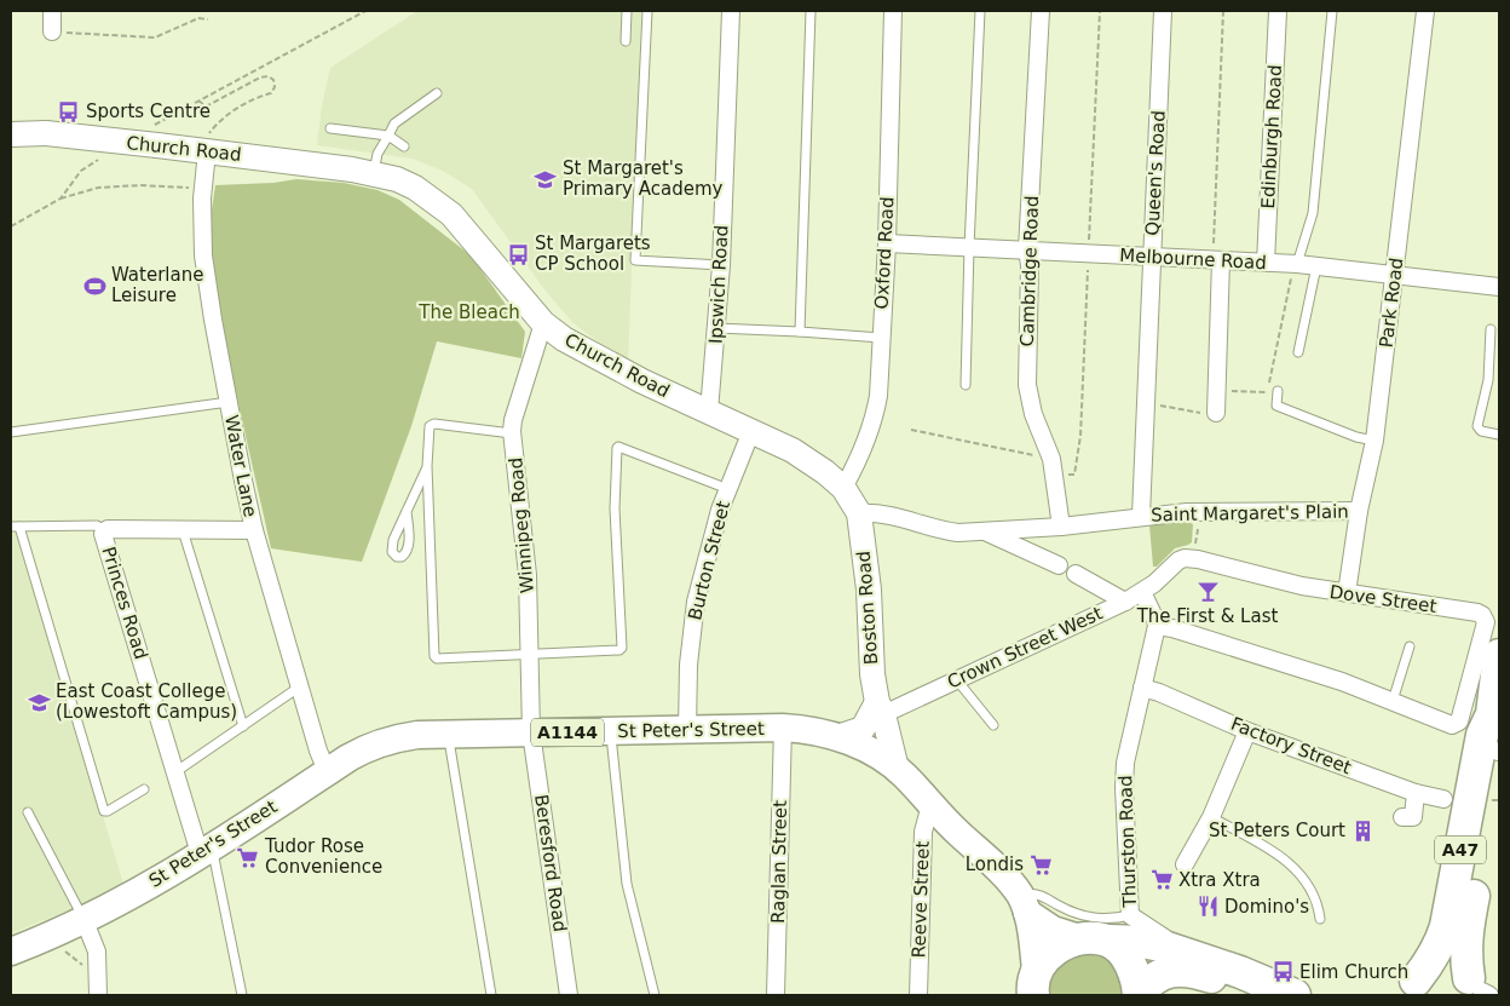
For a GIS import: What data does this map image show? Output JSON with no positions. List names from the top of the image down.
{
  "streets": {
    "highway": ["St Peter's Street", "A47"],
    "main road": ["Church Road", "Boston Road", "A1144"],
    "street": [
      "Edinburgh Road",
      "Queen's Road",
      "Oxford Road",
      "Melbourne Road",
      "Cambridge Road",
      "Ipswich Road",
      "Park Road",
      "Water Lane",
      "Saint Margaret's Plain",
      "Winnipeg Road",
      "Burton Street",
      "Dove Street",
      "Princes Road",
      "Crown Street West",
      "Factory Street",
      "Thurston Road",
      "Raglan Street",
      "Beresford Road",
      "Reeve Street"
    ]
  },
  "crossings": [
    ["Edinburgh Road", "Melbourne Road"],
    ["Church Road", "Oxford Road"],
    ["Church Road", "Ipswich Road"],
    ["Church Road", "Water Lane"],
    ["Church Road", "Winnipeg Road"],
    ["Church Road", "Burton Street"],
    ["Church Road", "Boston Road"],
    ["Queen's Road", "Melbourne Road"],
    ["Queen's Road", "Saint Margaret's Plain"],
    ["Oxford Road", "Melbourne Road"],
    ["Melbourne Road", "Cambridge Road"],
    ["Melbourne Road", "Park Road"],
    ["Park Road", "Saint Margaret's Plain"],
    ["Park Road", "Dove Street"],
    ["Water Lane", "Princes Road"],
    ["Water Lane", "St Peter's Street"],
    ["Winnipeg Road", "St Peter's Street"],
    ["Winnipeg Road", "Beresford Road"],
    ["Burton Street", "St Peter's Street"],
    ["Dove Street", "Crown Street West"],
    ["Princes Road", "St Peter's Street"],
    ["Boston Road", "Crown Street West"],
    ["Boston Road", "St Peter's Street"],
    ["St Peter's Street", "Thurston Road"],
    ["St Peter's Street", "Raglan Street"],
    ["St Peter's Street", "Beresford Road"],
    ["St Peter's Street", "Reeve Street"],
    ["Factory Street", "Thurston Road"]
  ],
  "parks": ["The Bleach"],
  "places": {
    "bus stop": ["Sports Centre", "St Margarets CP School", "Elim Church"],
    "school or university": ["St Margaret's Primary Academy", "East Coast College (Lowestoft Campus)"],
    "sports": ["Waterlane Leisure"],
    "bar": ["The First & Last"],
    "building": ["St Peters Court"],
    "supermarket": ["Tudor Rose Convenience", "Londis", "Xtra Xtra"],
    "restaurant": ["Domino's"]
  }
}
